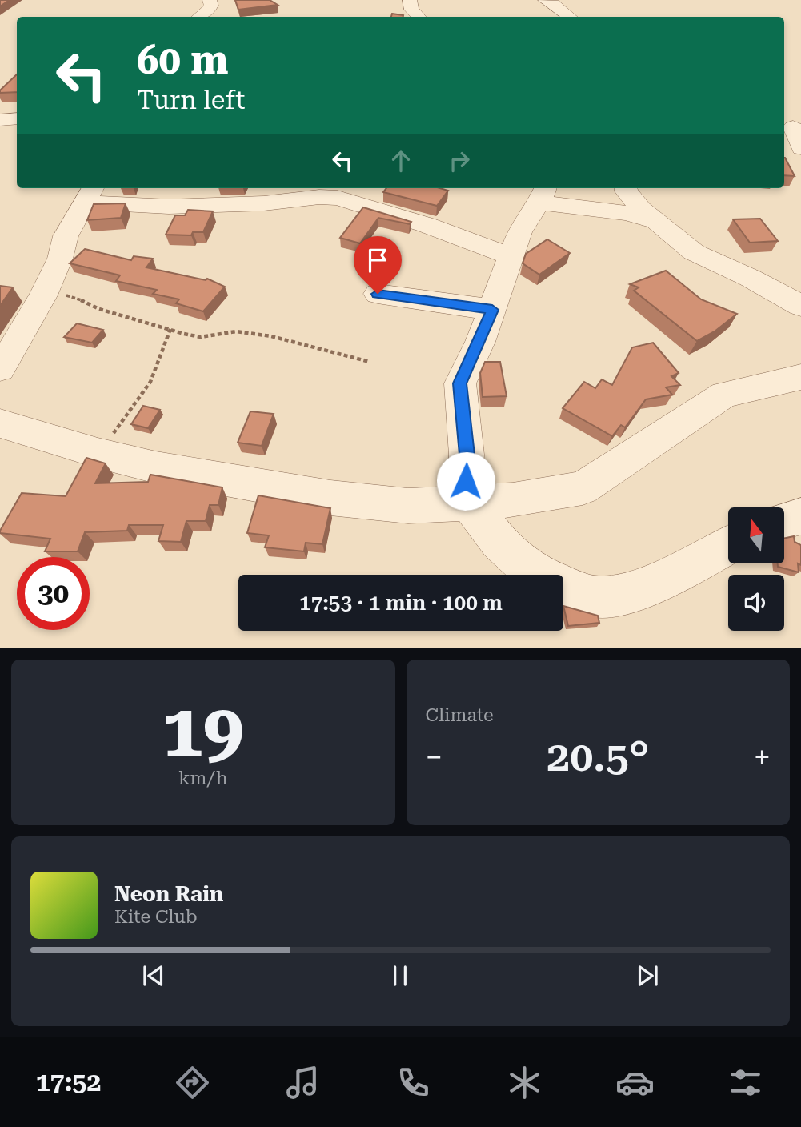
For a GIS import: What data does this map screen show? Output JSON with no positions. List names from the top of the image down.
{
  "north": "top",
  "page": {
    "turn": ["60 m", "Turn left"],
    "limit": "30",
    "trip": "17:53 · 1 min · 100 m",
    "tile": [
      ["19", "km/h"],
      "Climate"
    ],
    "heat": ["−", "20.5°", "+"],
    "song": ["Neon Rain", "Kite Club"],
    "tabs": "17:52"
  }
}
